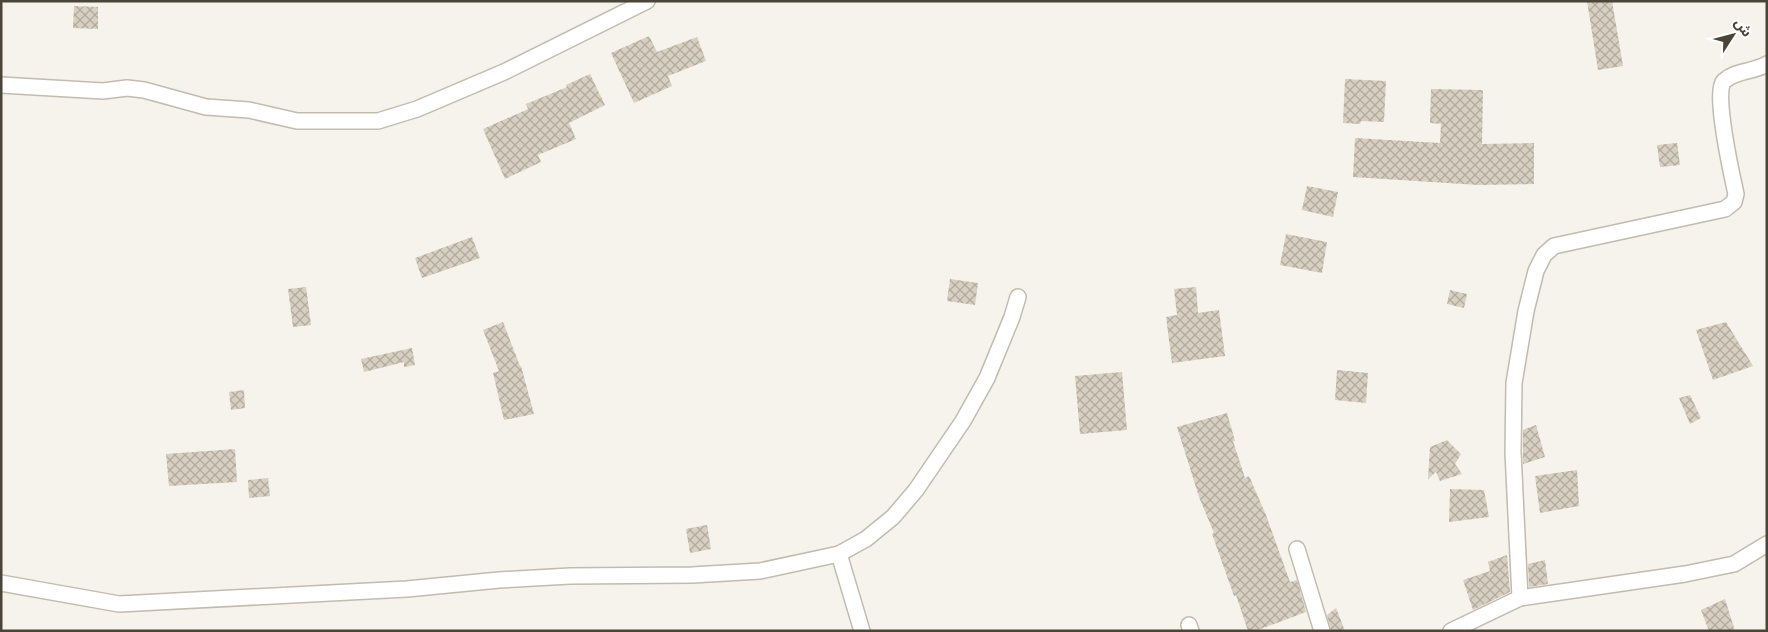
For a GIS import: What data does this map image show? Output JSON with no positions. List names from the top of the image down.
{
  "north": "top right"
}
